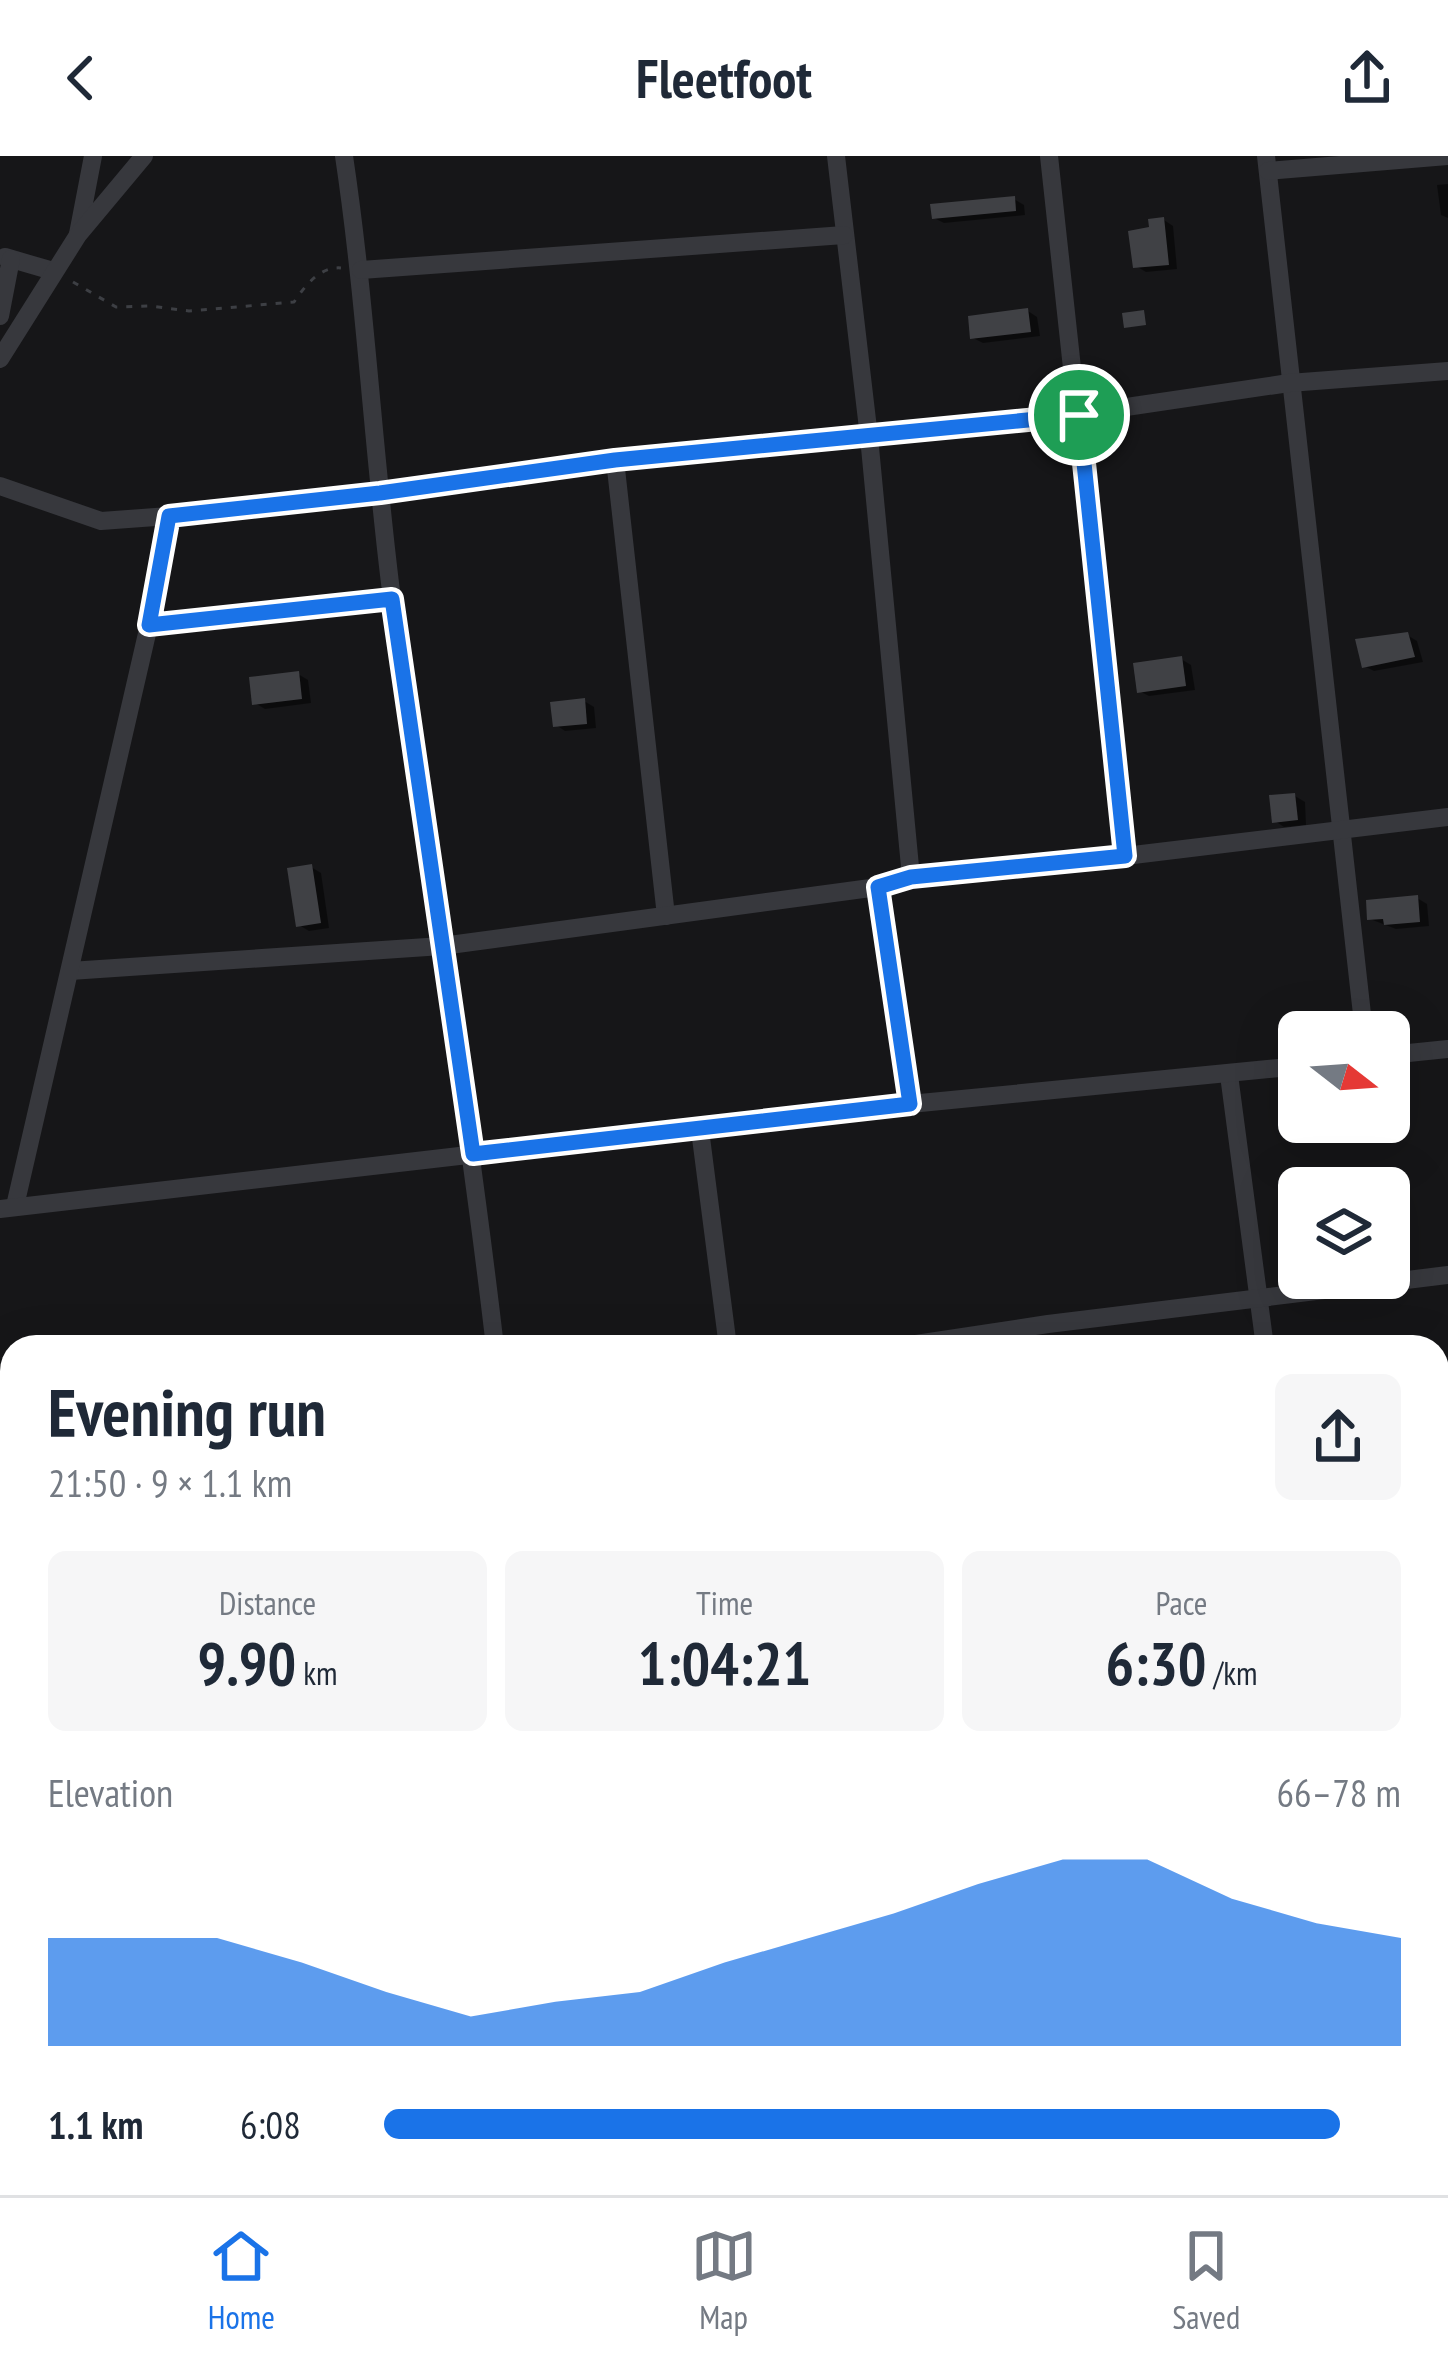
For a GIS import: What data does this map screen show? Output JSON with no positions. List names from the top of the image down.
{
  "north": "right",
  "page": {
    "header": "Fleetfoot",
    "heading": ["Evening run", "21:50 · 9 × 1.1 km"],
    "stats": [
      ["Distance", "9.90 km"],
      ["Time", "1:04:21"],
      ["Pace", "6:30 /km"]
    ],
    "chart": ["Elevation", "66–78 m"],
    "list": [
      {
        "name": "1.1 km",
        "note": "6:08"
      }
    ],
    "tabs": ["Home", "Map", "Saved"]
  }
}
